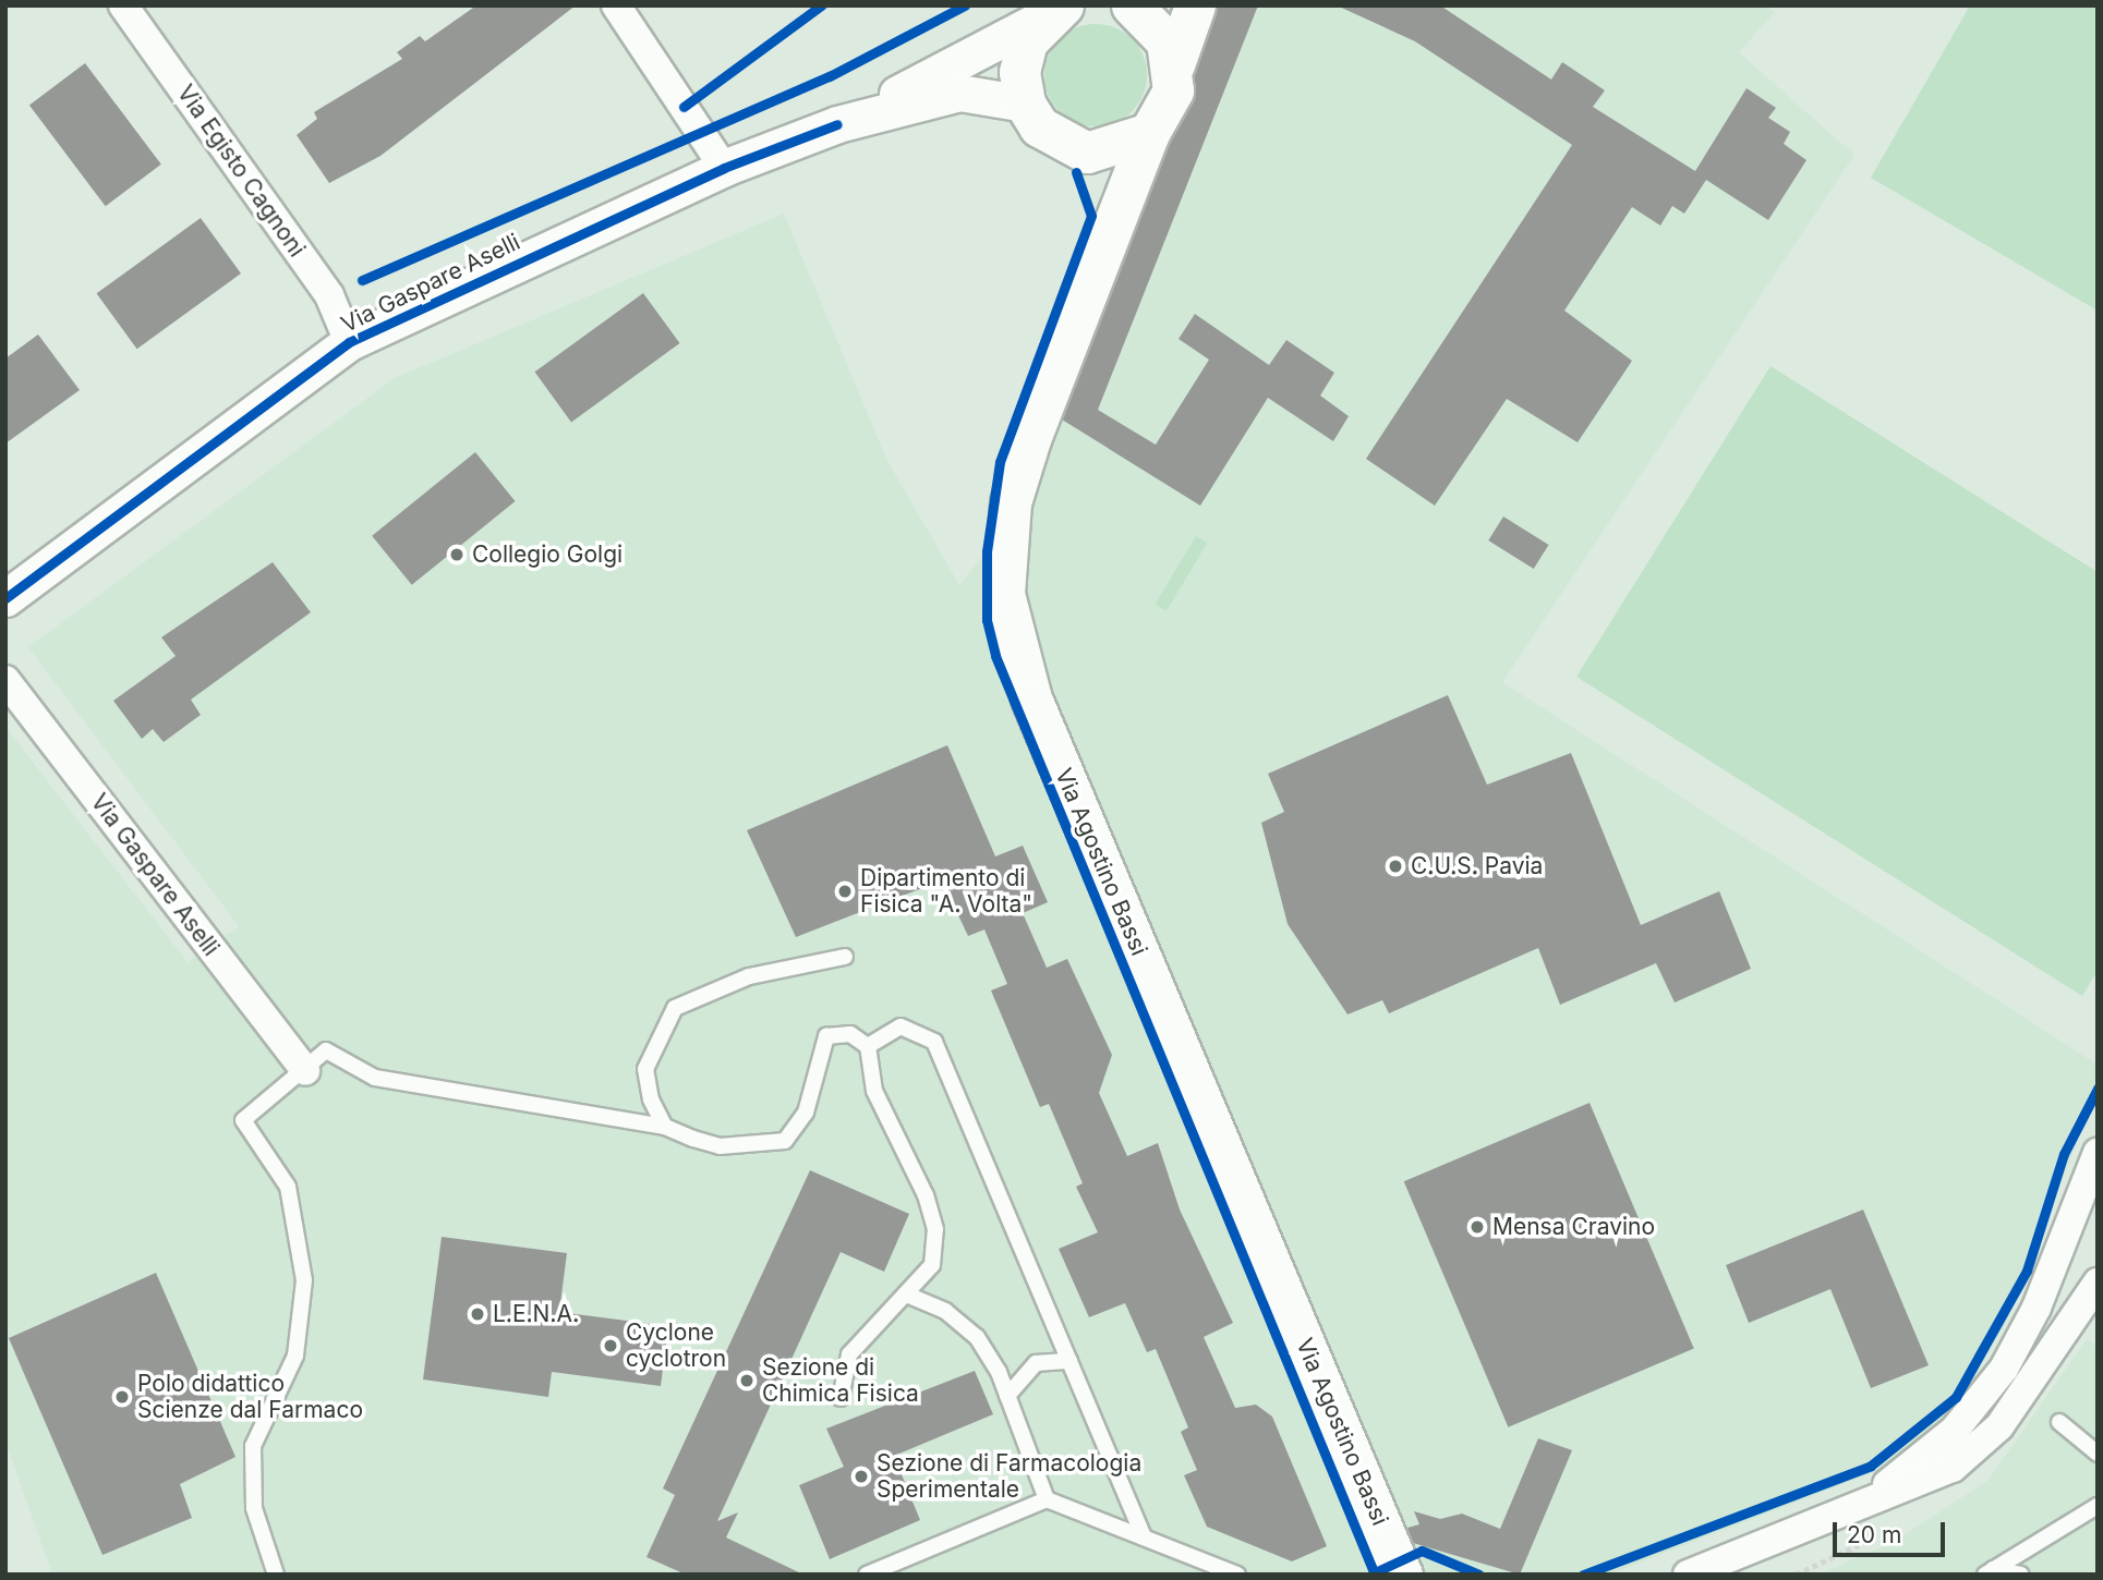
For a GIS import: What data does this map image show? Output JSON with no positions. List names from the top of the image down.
{
  "streets": {
    "main road": ["Via Agostino Bassi"],
    "street": ["Via Egisto Cagnoni", "Via Gaspare Aselli"]
  },
  "crossings": [
    ["Via Egisto Cagnoni", "Via Gaspare Aselli"]
  ],
  "places": [
    "Collegio Golgi",
    "C.U.S. Pavia",
    "Dipartimento di Fisica \"A. Volta\"",
    "Mensa Cravino",
    "L.E.N.A.",
    "Cyclone cyclotron",
    "Sezione di Chimica Fisica",
    "Polo didattico Scienze dal Farmaco",
    "Sezione di Farmacologia Sperimentale"
  ],
  "scale_bar": "20 m"
}
